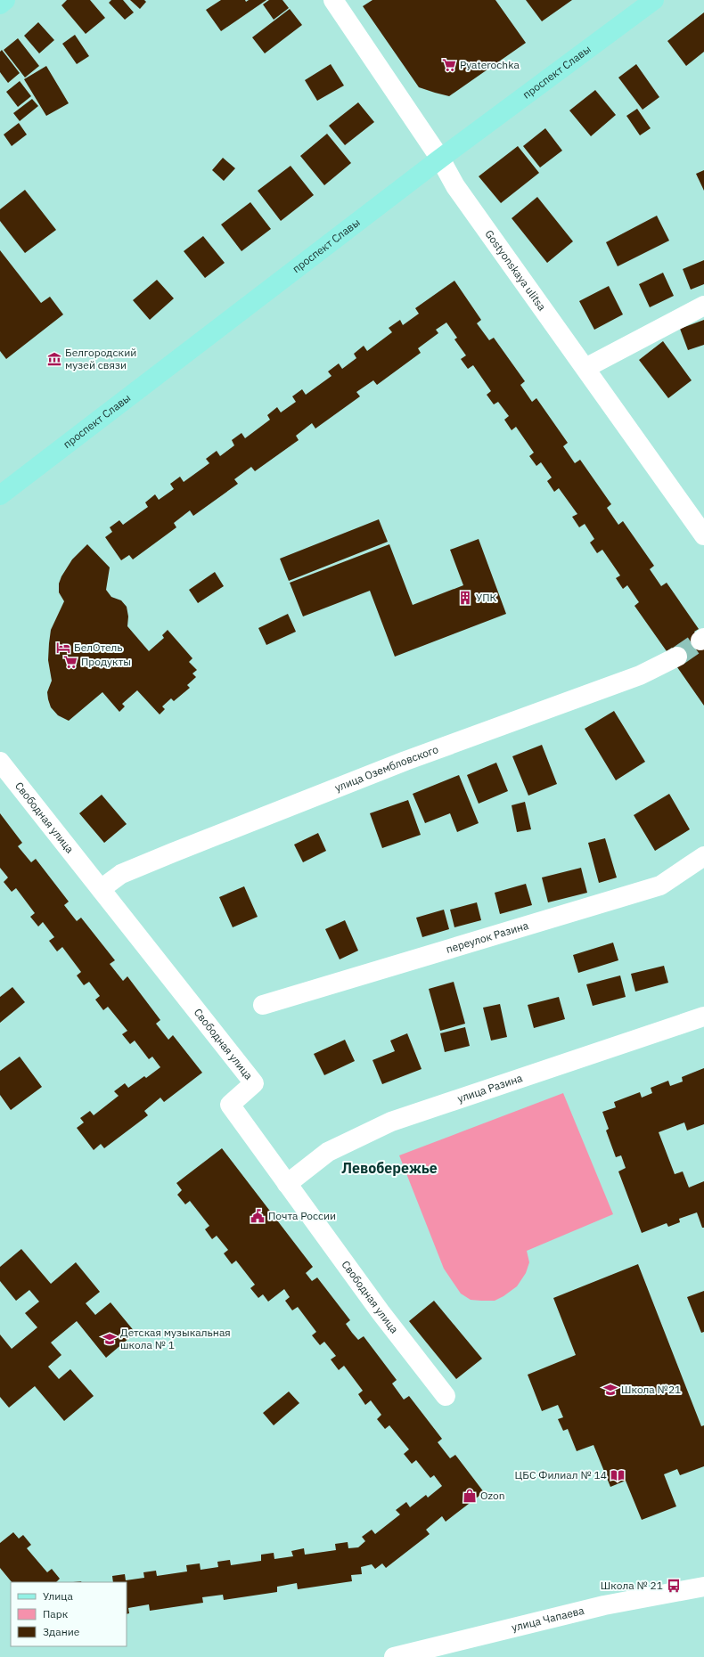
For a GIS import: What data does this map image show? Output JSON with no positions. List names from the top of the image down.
{
  "streets": {
    "main road": ["проспект Славы"],
    "street": [
      "Gostyonskaya ulitsa",
      "улица Озембловского",
      "Свободная улица",
      "переулок Разина",
      "улица Разина",
      "улица Чапаева"
    ]
  },
  "crossings": [
    ["проспект Славы", "Gostyonskaya ulitsa"],
    ["улица Озембловского", "Свободная улица"],
    ["Свободная улица", "улица Разина"]
  ],
  "districts": ["Левобережье"],
  "places": {
    "supermarket": ["Pyaterochka", "Продукты"],
    "museum": ["Белгородский музей связи"],
    "building": ["УПК"],
    "hotel": ["БелОтель"],
    "public building": ["Почта России"],
    "school or university": ["Детская музыкальная школа № 1", "Школа №21"],
    "library": ["ЦБС Филиал № 14"],
    "shop": ["Ozon"],
    "bus stop": ["Школа № 21"]
  },
  "legend": ["Улица", "Парк", "Здание"]
}
